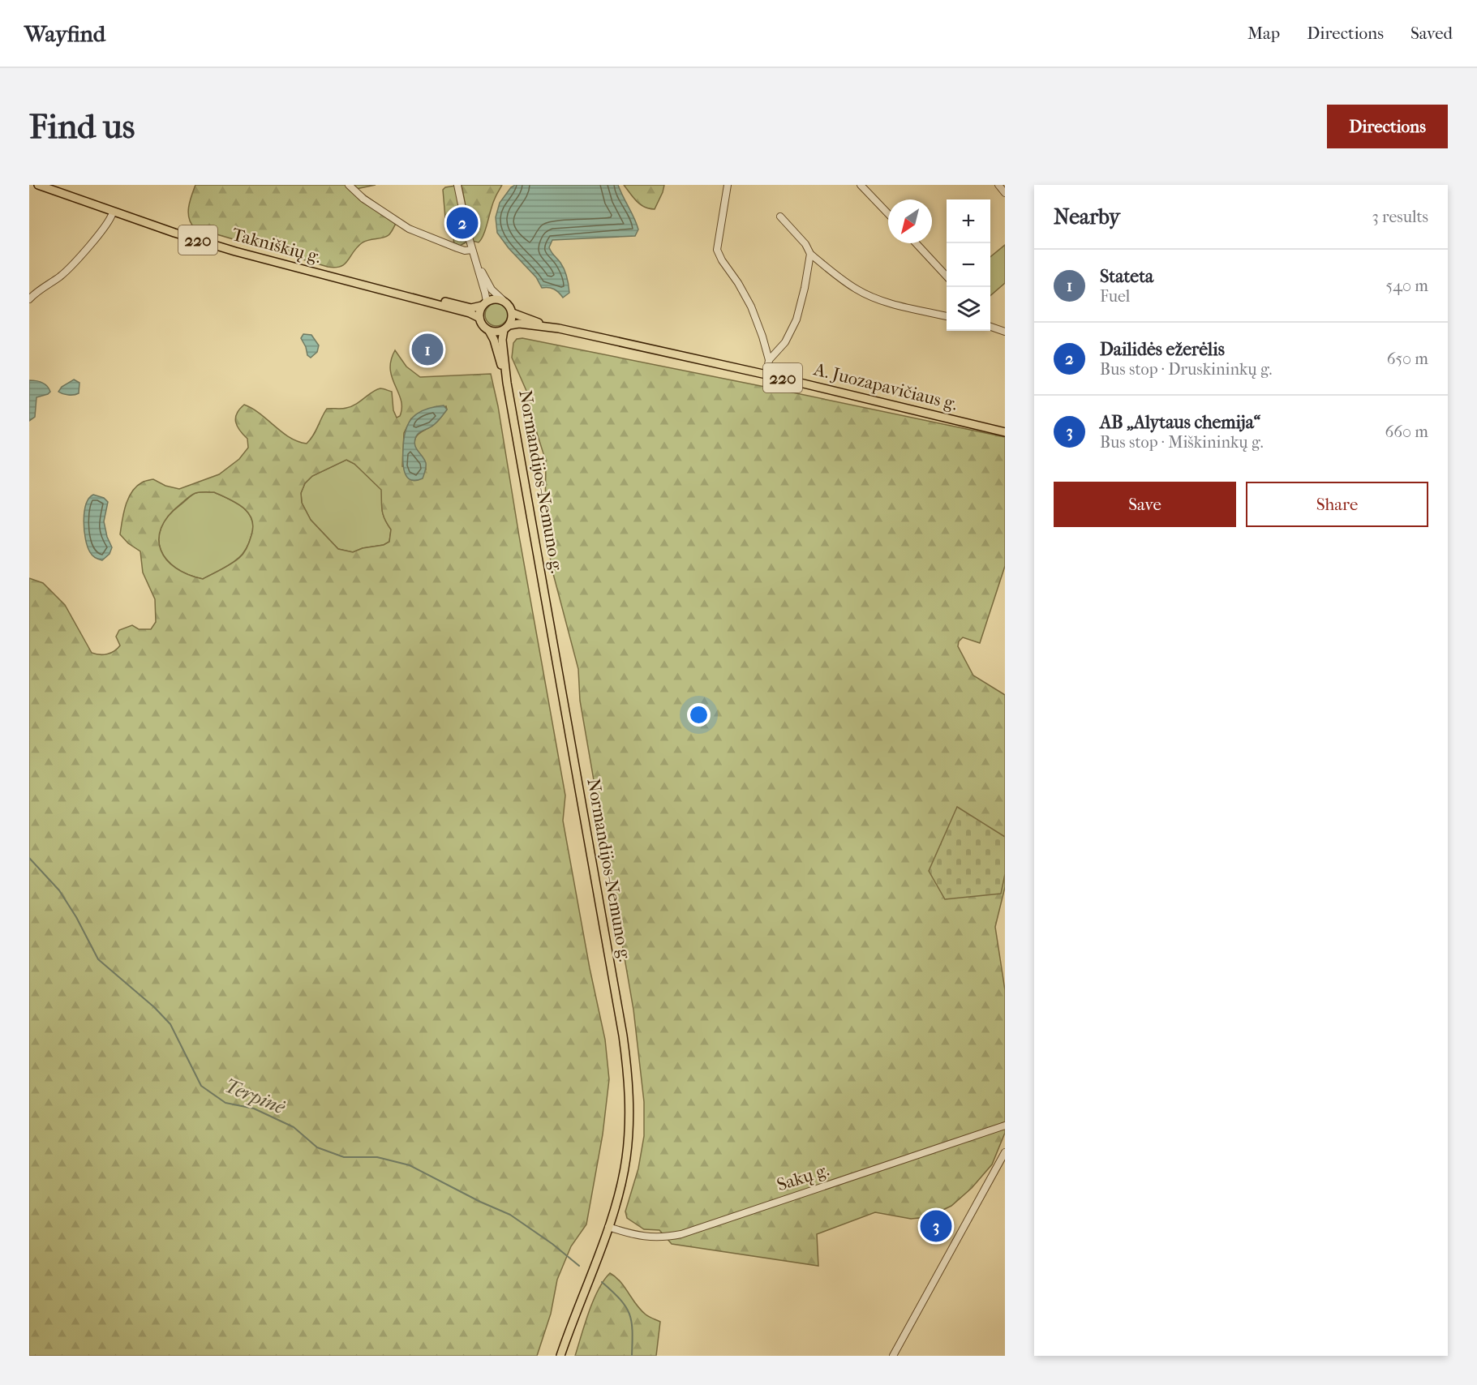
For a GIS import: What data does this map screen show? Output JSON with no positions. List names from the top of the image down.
{
  "streets": {
    "main road": [
      "220",
      "Takniškių g.",
      "A. Juozapavičiaus g.",
      "Normandijos-Nemuno g."
    ],
    "street": ["Sakų g."]
  },
  "crossings": [
    ["220", "Takniškių g."],
    ["220", "A. Juozapavičiaus g."],
    ["220", "Normandijos-Nemuno g."],
    ["A. Juozapavičiaus g.", "Normandijos-Nemuno g."],
    ["Normandijos-Nemuno g.", "Sakų g."]
  ],
  "water": ["Terpinė"],
  "north": "bottom left",
  "page": {
    "header": "Wayfind",
    "nav": ["Map", "Directions", "Saved"],
    "buttons": [
      "Directions",
      ["Save", "Share"]
    ],
    "title": "Find us",
    "heading": ["Nearby", "3 results"],
    "map_buttons": ["+", "−"],
    "pins": ["2", "1", "3"],
    "list": [
      {
        "mark": "1",
        "name": "Stateta",
        "note": "Fuel",
        "value": "540 m"
      },
      {
        "mark": "2",
        "name": "Dailidės ežerėlis",
        "note": "Bus stop · Druskininkų g.",
        "value": "650 m"
      },
      {
        "mark": "3",
        "name": "AB „Alytaus chemija“",
        "note": "Bus stop · Miškininkų g.",
        "value": "660 m"
      }
    ]
  }
}
